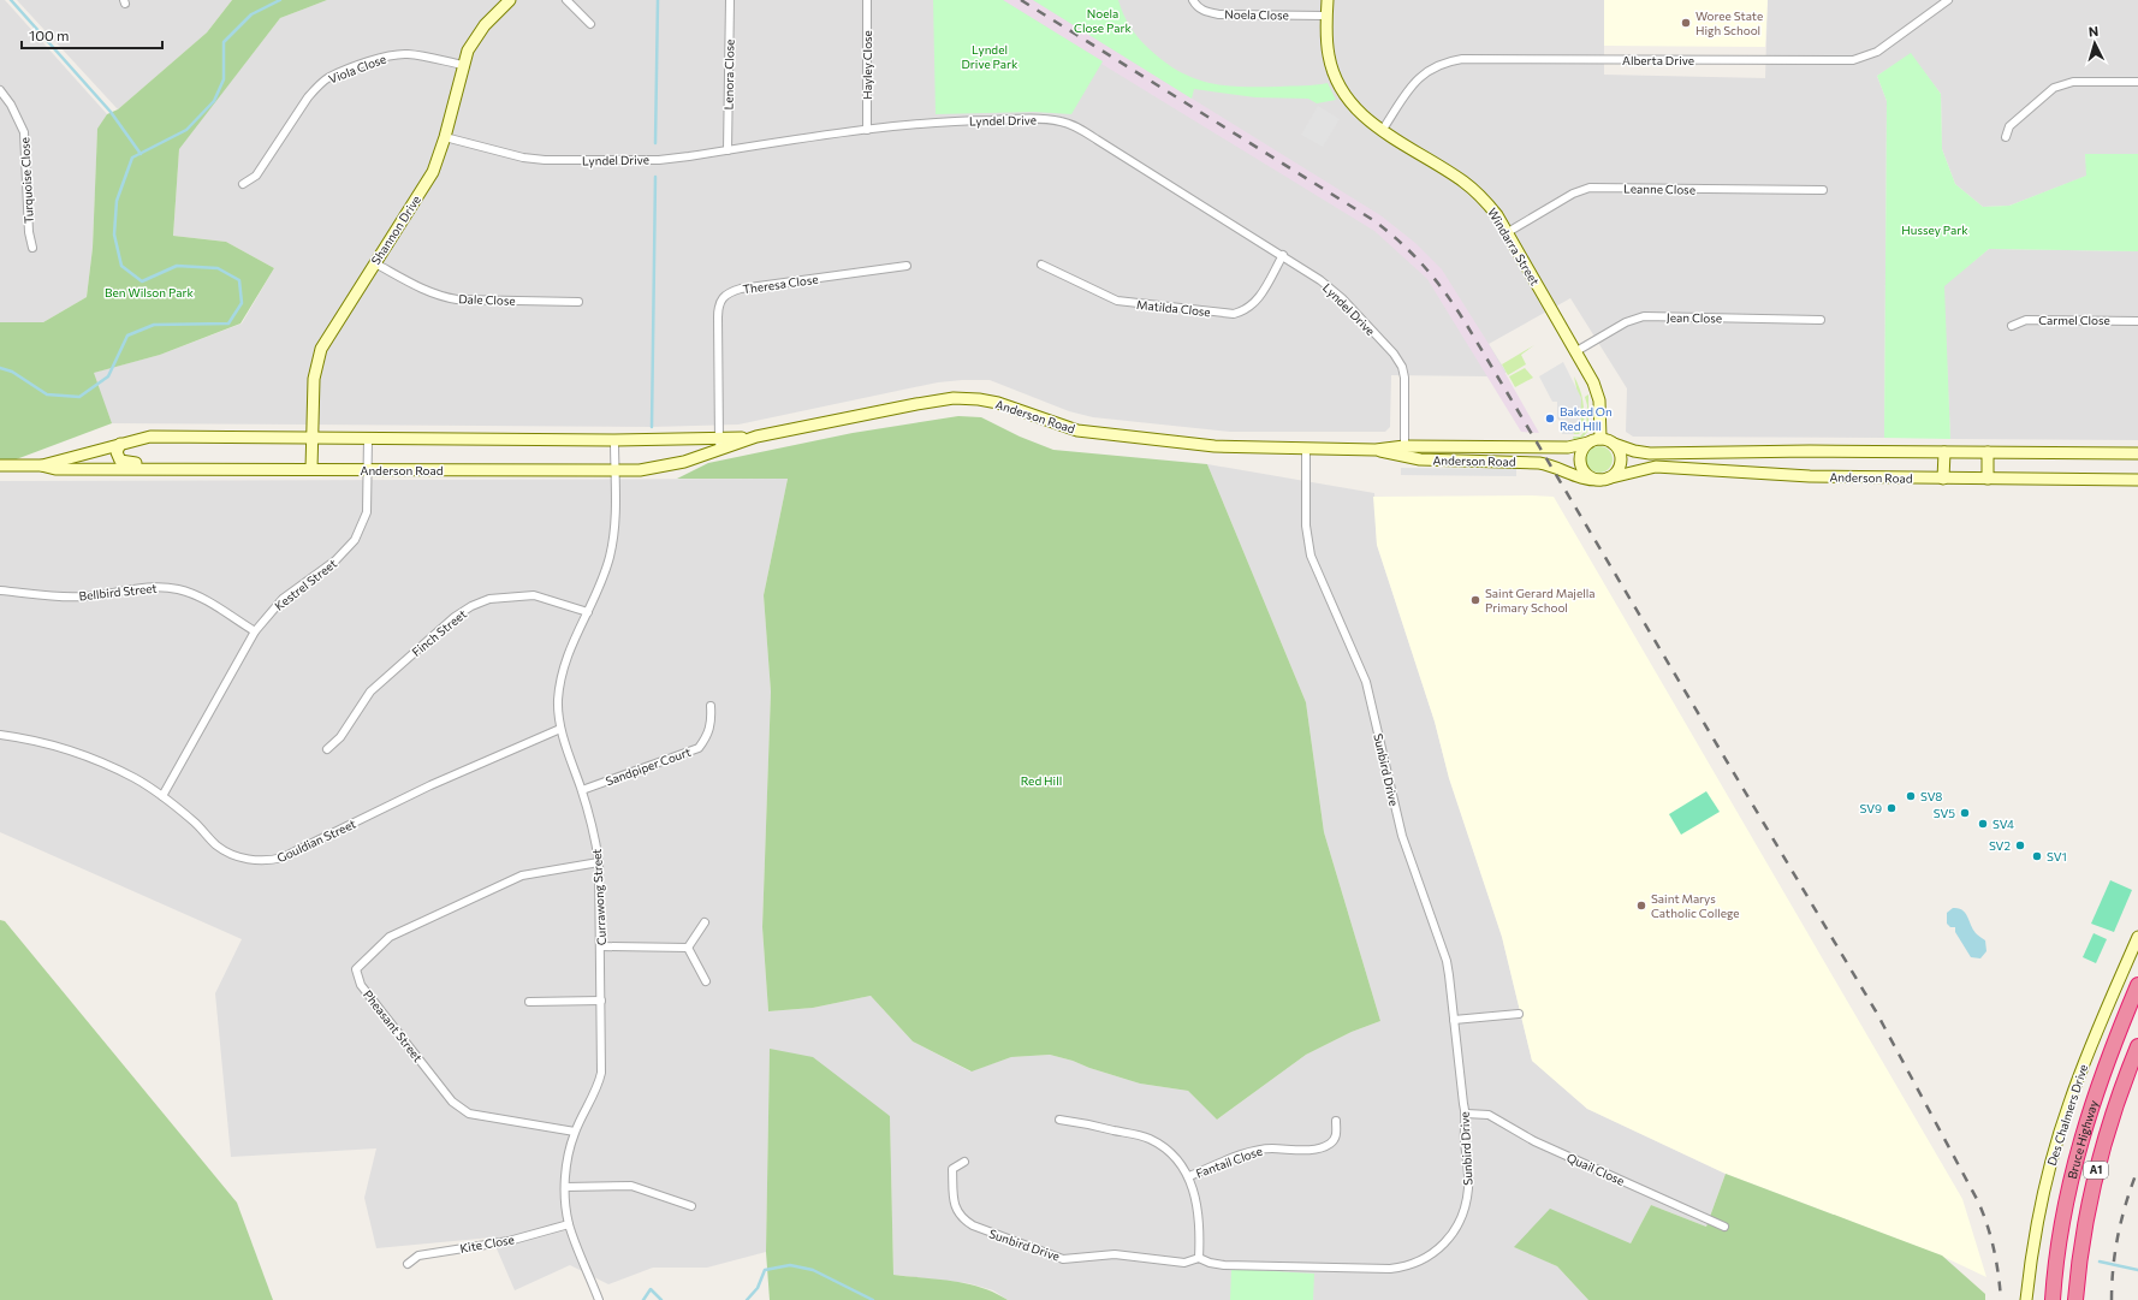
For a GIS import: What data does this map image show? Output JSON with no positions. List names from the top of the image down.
{
  "streets": {
    "highway": ["Bruce Highway", "A1"],
    "street": [
      "Noela Close",
      "Alberta Drive",
      "Hayley Close",
      "Viola Close",
      "Lenora Close",
      "Lyndel Drive",
      "Turquoise Close",
      "Leanne Close",
      "Shannon Drive",
      "Windarra Street",
      "Theresa Close",
      "Dale Close",
      "Matilda Close",
      "Jean Close",
      "Carmel Close",
      "Anderson Road",
      "Kestrel Street",
      "Bellbird Street",
      "Finch Street",
      "Sandpiper Court",
      "Sunbird Drive",
      "Gouldian Street",
      "Currawong Street",
      "Pheasant Street",
      "Des Chalmers Drive",
      "Fantail Close",
      "Quail Close",
      "Kite Close"
    ]
  },
  "crossings": [
    ["Noela Close", "Windarra Street"],
    ["Alberta Drive", "Windarra Street"],
    ["Hayley Close", "Lyndel Drive"],
    ["Viola Close", "Shannon Drive"],
    ["Lenora Close", "Lyndel Drive"],
    ["Lyndel Drive", "Shannon Drive"],
    ["Lyndel Drive", "Matilda Close"],
    ["Lyndel Drive", "Anderson Road"],
    ["Leanne Close", "Windarra Street"],
    ["Shannon Drive", "Dale Close"],
    ["Shannon Drive", "Anderson Road"],
    ["Windarra Street", "Jean Close"],
    ["Windarra Street", "Anderson Road"],
    ["Theresa Close", "Anderson Road"],
    ["Anderson Road", "Kestrel Street"],
    ["Anderson Road", "Sunbird Drive"],
    ["Anderson Road", "Currawong Street"],
    ["Kestrel Street", "Bellbird Street"],
    ["Kestrel Street", "Gouldian Street"],
    ["Finch Street", "Currawong Street"],
    ["Sandpiper Court", "Currawong Street"],
    ["Sunbird Drive", "Quail Close"],
    ["Gouldian Street", "Currawong Street"],
    ["Currawong Street", "Pheasant Street"],
    ["Currawong Street", "Kite Close"]
  ],
  "parks": [
    "Noela Close Park",
    "Lyndel Drive Park",
    "Hussey Park",
    "Ben Wilson Park",
    "Red Hill"
  ],
  "places": [
    "Woree State High School",
    "Baked On Red HIll",
    "Saint Gerard Majella Primary School",
    "SV8",
    "SV9",
    "SV5",
    "SV4",
    "SV2",
    "SV1",
    "Saint Marys Catholic College"
  ],
  "scale_bar": "100 m",
  "north": "top"
}
